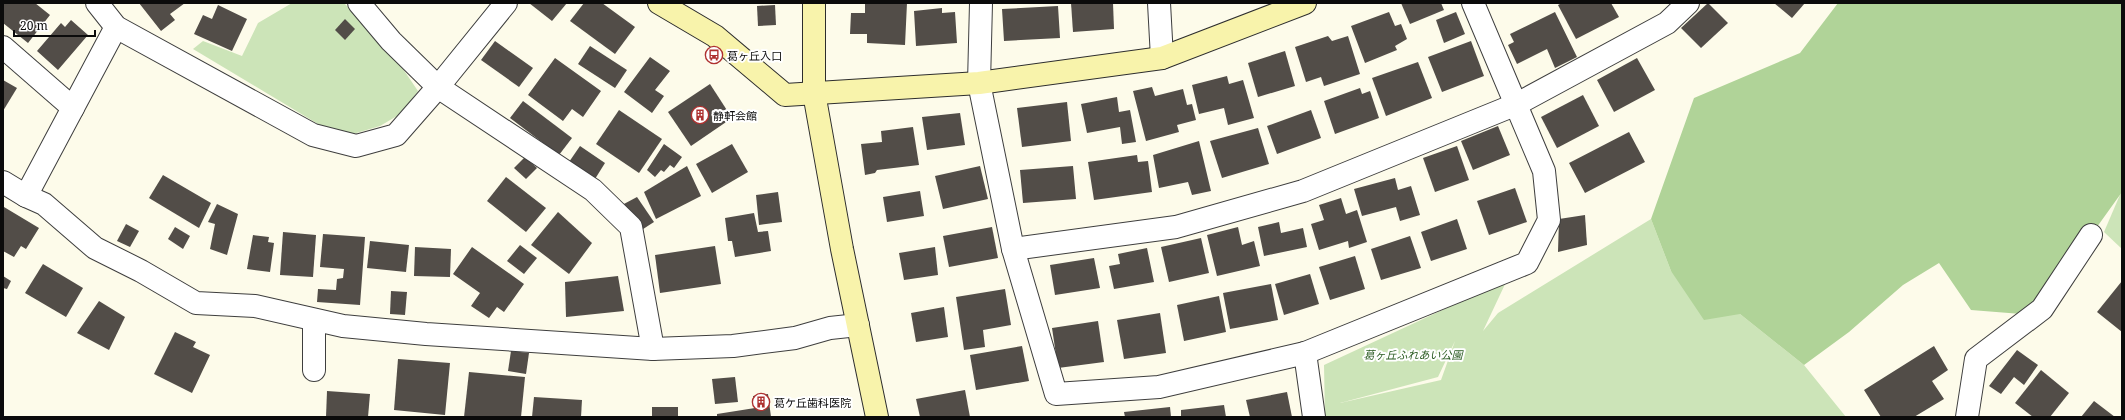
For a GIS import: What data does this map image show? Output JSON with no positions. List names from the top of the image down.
{
  "parks": ["葛ヶ丘ふれあい公園"],
  "places": {
    "bus stop": ["葛ヶ丘入口"],
    "building": ["静軒会館", "葛ケ丘歯科医院"]
  },
  "scale_bar": "20 m"
}
